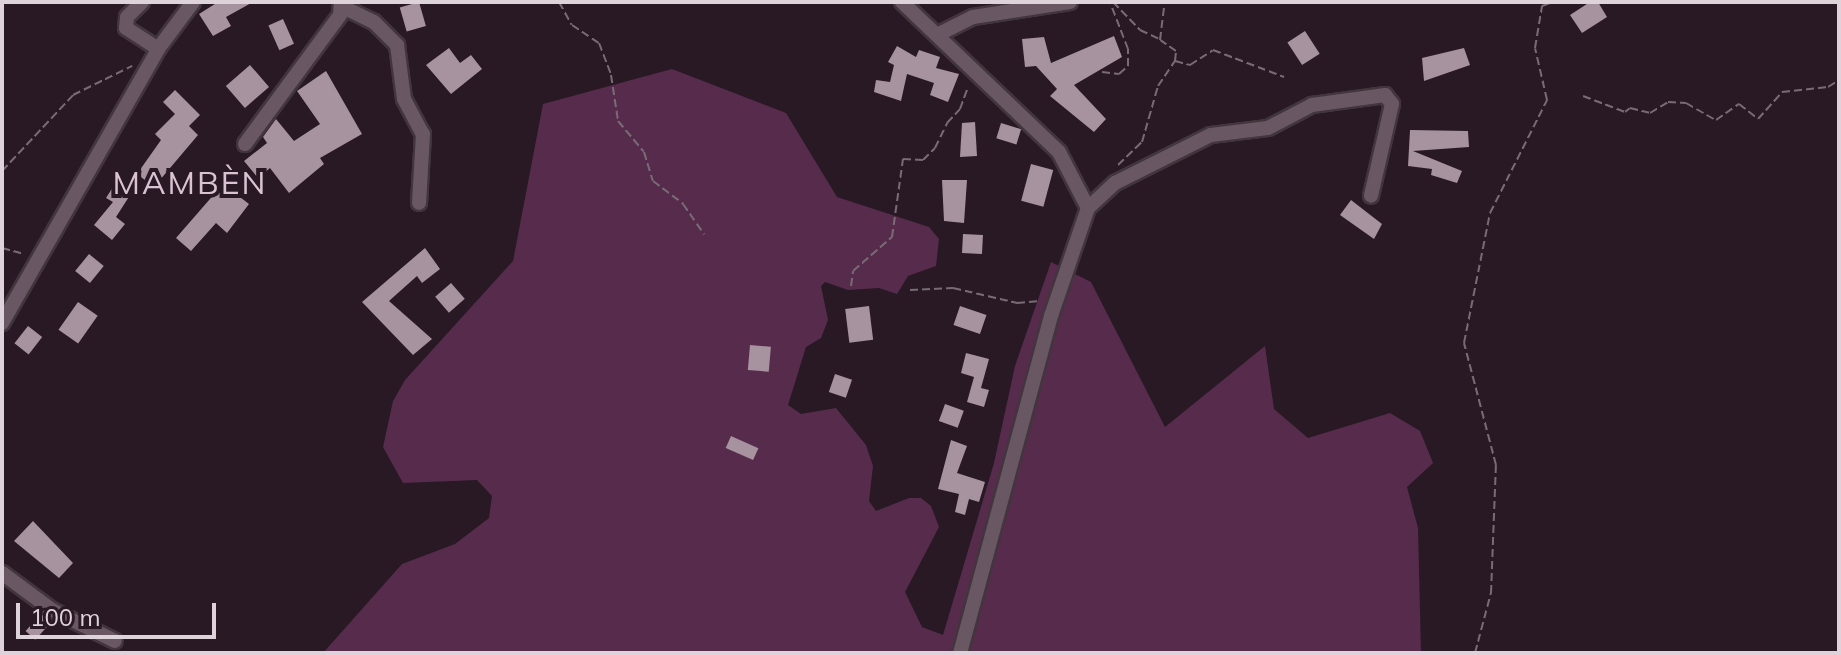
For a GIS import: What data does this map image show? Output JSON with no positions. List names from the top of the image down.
{
  "districts": ["MAMBÈN"],
  "scale_bar": "100 m"
}
